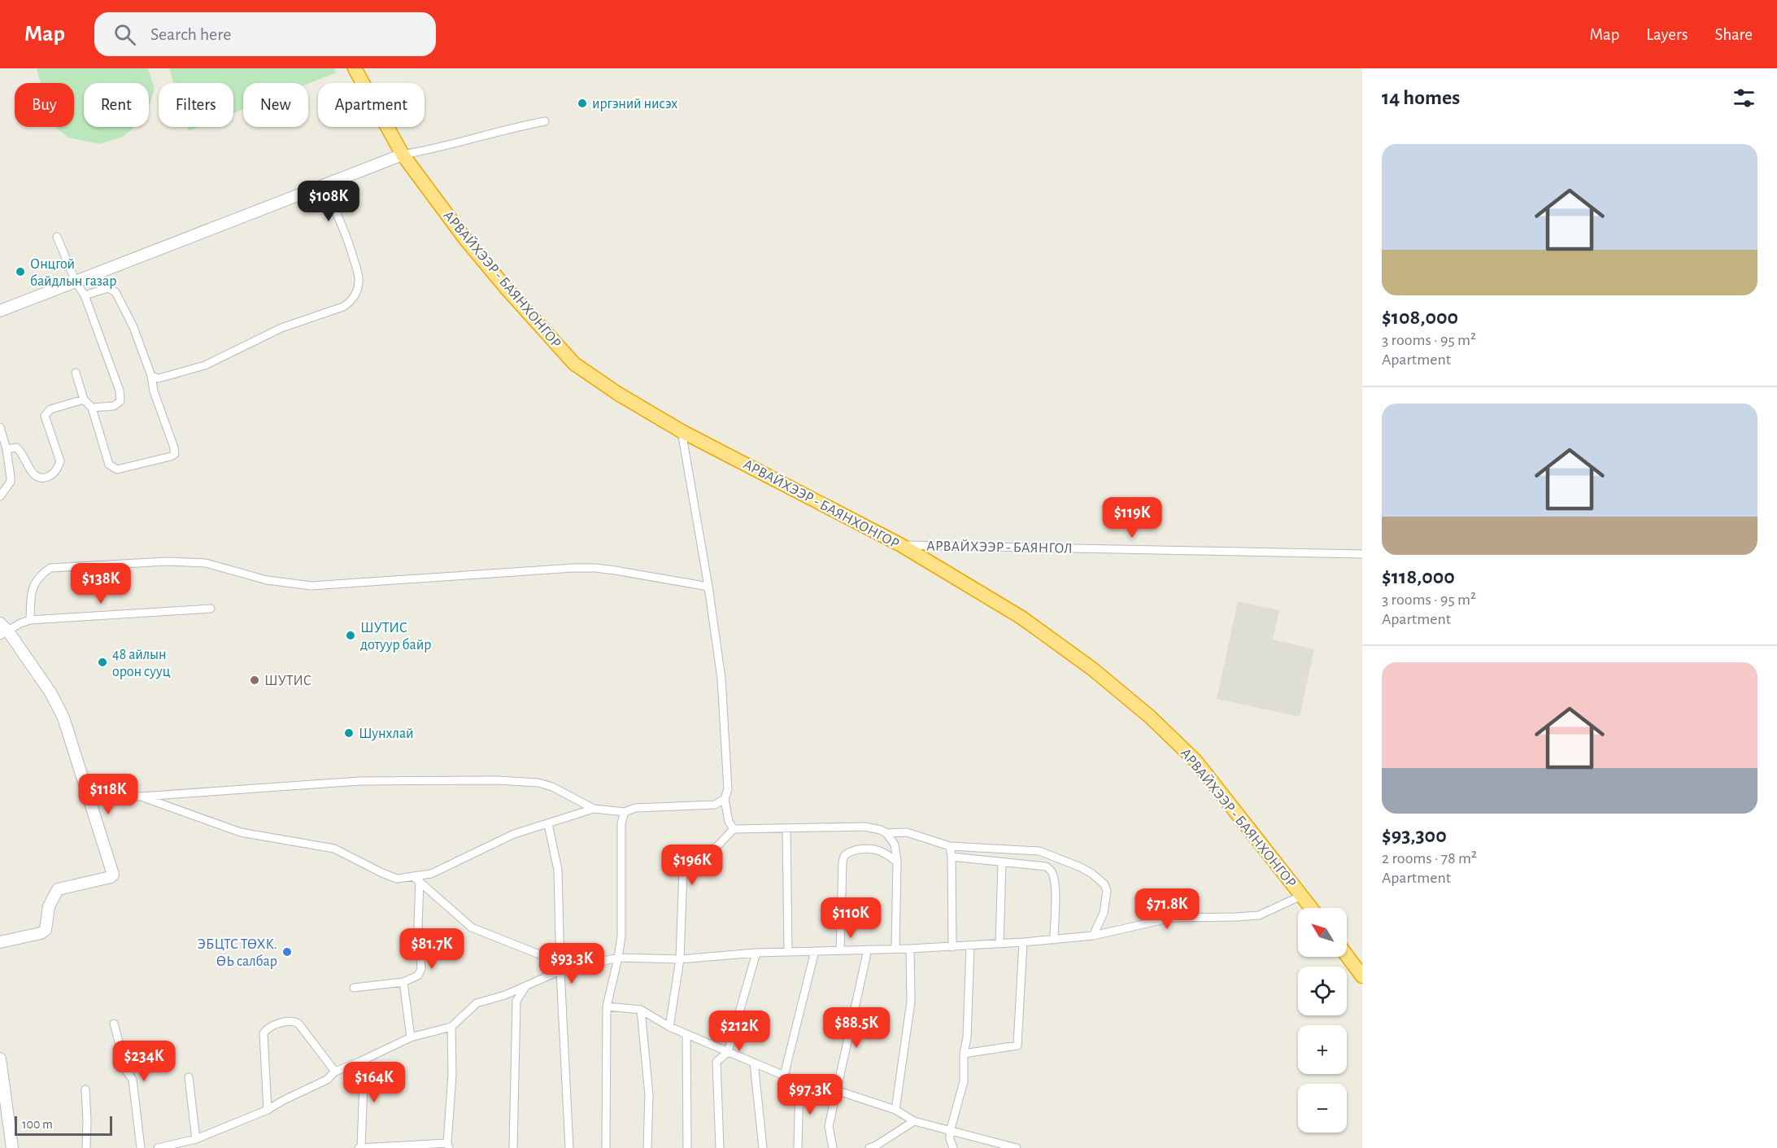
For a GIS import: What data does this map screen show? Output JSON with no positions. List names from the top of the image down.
{
  "streets": {
    "highway": ["АРВАЙХЭЭР - БАЯНХОНГОР"],
    "street": ["АРВАЙХЭЭР - БАЯНГОЛ"]
  },
  "crossings": [
    ["АРВАЙХЭЭР - БАЯНХОНГОР", "АРВАЙХЭЭР - БАЯНГОЛ"]
  ],
  "places": [
    "иргэний нисэх",
    "Онцгой байдлын газар",
    "ШУТИС дотуур байр",
    "48 айлын орон сууц",
    "ШУТИС",
    "Шунхлай",
    "ЭБЦТС ТӨХК. ӨЬ салбар"
  ],
  "scale_bar": "100 m",
  "north": "top left",
  "page": {
    "header": "Map",
    "search": "Search here",
    "nav": ["Map", "Layers", "Share"],
    "heading": "14 homes",
    "chip": [
      "Buy",
      "Rent",
      "Filters",
      "New",
      "Apartment"
    ],
    "list": [
      {
        "name": "$108,000",
        "note": "3 rooms · 95 m² · Apartment"
      },
      {
        "name": "$118,000",
        "note": "3 rooms · 95 m² · Apartment"
      },
      {
        "name": "$93,300",
        "note": "2 rooms · 78 m² · Apartment"
      }
    ],
    "price": [
      "$108K",
      "$119K",
      "$138K",
      "$118K",
      "$196K",
      "$71.8K",
      "$110K",
      "$81.7K",
      "$93.3K",
      "$88.5K",
      "$212K",
      "$234K",
      "$164K",
      "$97.3K"
    ],
    "map_buttons": ["+", "−"],
    "scale": "100 m"
  }
}
